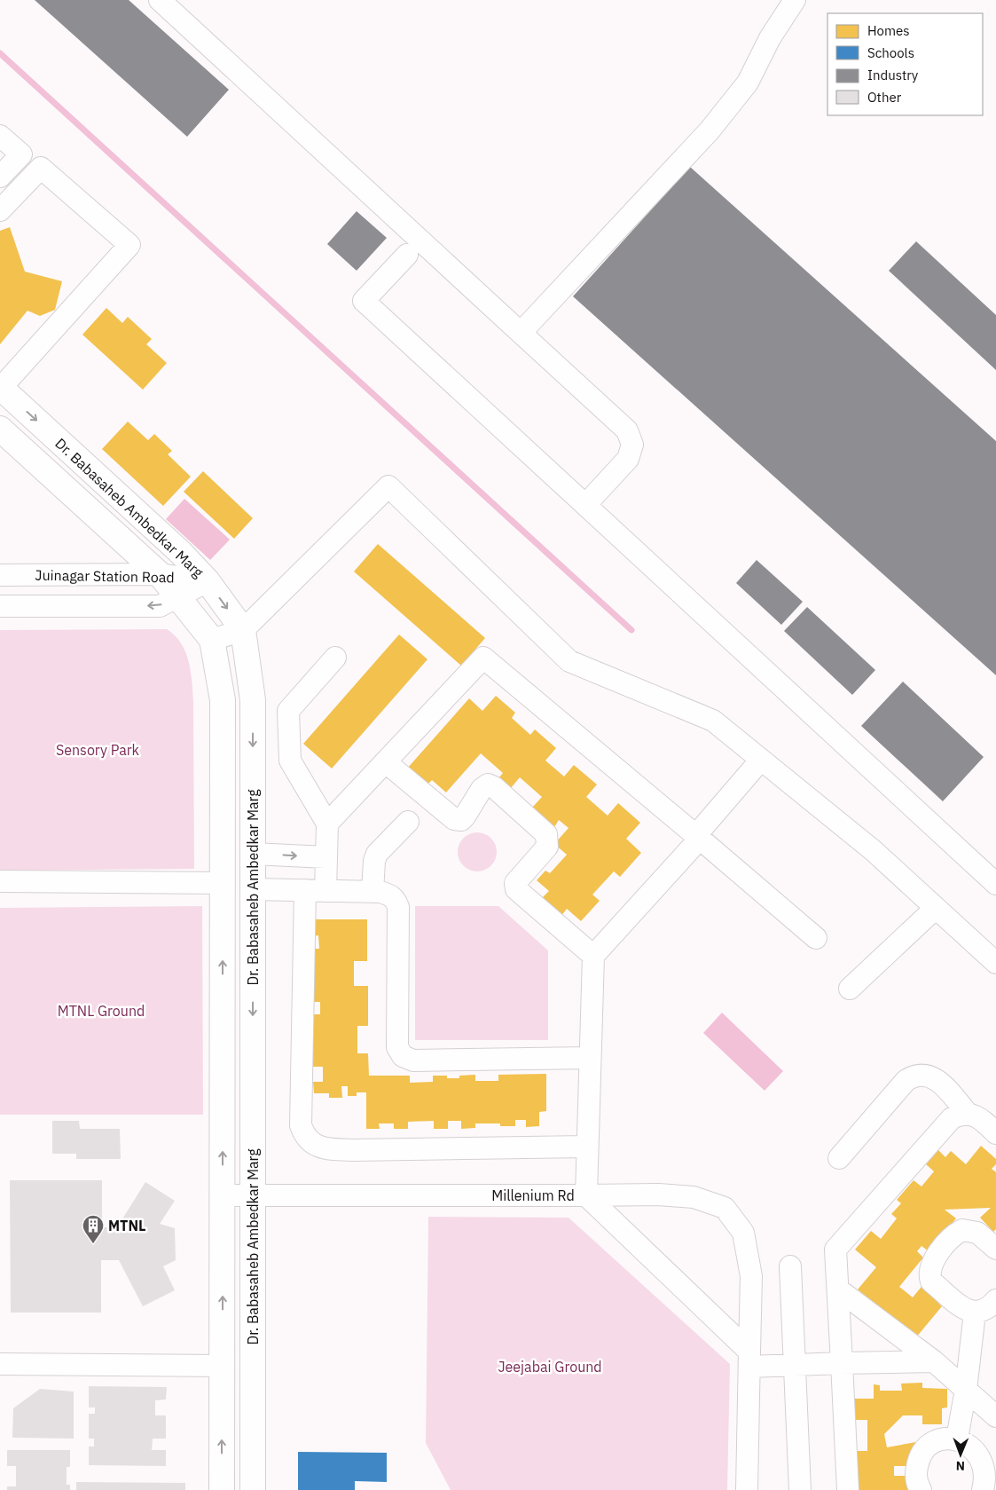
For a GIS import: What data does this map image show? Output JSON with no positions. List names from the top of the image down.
{
  "streets": {
    "main road": ["Dr. Babasaheb Ambedkar Marg"],
    "street": ["Juinagar Station Road", "Millenium Rd"]
  },
  "crossings": [
    ["Dr. Babasaheb Ambedkar Marg", "Juinagar Station Road"],
    ["Dr. Babasaheb Ambedkar Marg", "Millenium Rd"]
  ],
  "parks": ["Sensory Park", "MTNL Ground", "Jeejabai Ground"],
  "places": {
    "building": ["MTNL"]
  },
  "legend": [
    "Homes",
    "Schools",
    "Industry",
    "Other"
  ],
  "north": "bottom"
}
